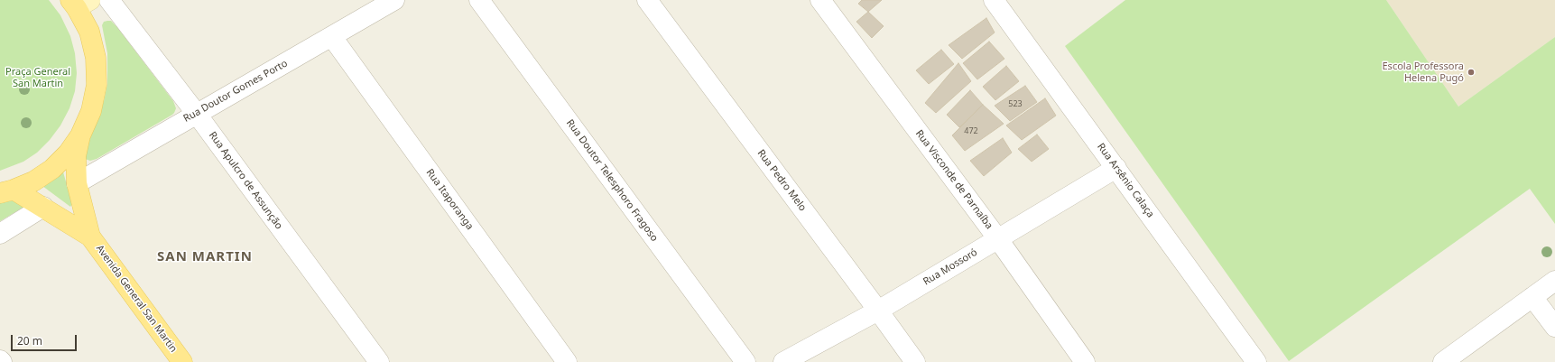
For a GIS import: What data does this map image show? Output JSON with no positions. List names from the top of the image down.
{
  "streets": {
    "main road": ["Avenida General San Martin"],
    "street": [
      "Rua Doutor Gomes Porto",
      "Rua Visconde de Parnaíba",
      "Rua Apulcro de Assunção",
      "Rua Doutor Telesphoro Fragoso",
      "Rua Pedro Melo",
      "Rua Arsênio Calaça",
      "Rua Itaporanga",
      "Rua Mossoró"
    ]
  },
  "crossings": [
    ["Rua Doutor Gomes Porto", "Rua Apulcro de Assunção"],
    ["Rua Doutor Gomes Porto", "Rua Itaporanga"],
    ["Rua Doutor Gomes Porto", "Avenida General San Martin"],
    ["Rua Visconde de Parnaíba", "Rua Mossoró"],
    ["Rua Pedro Melo", "Rua Mossoró"],
    ["Rua Arsênio Calaça", "Rua Mossoró"]
  ],
  "districts": ["SAN MARTIN"],
  "parks": ["Praça General San Martin"],
  "places": ["Escola Professora Helena Pugó"],
  "house_numbers": ["523", "472"],
  "scale_bar": "20 m"
}
